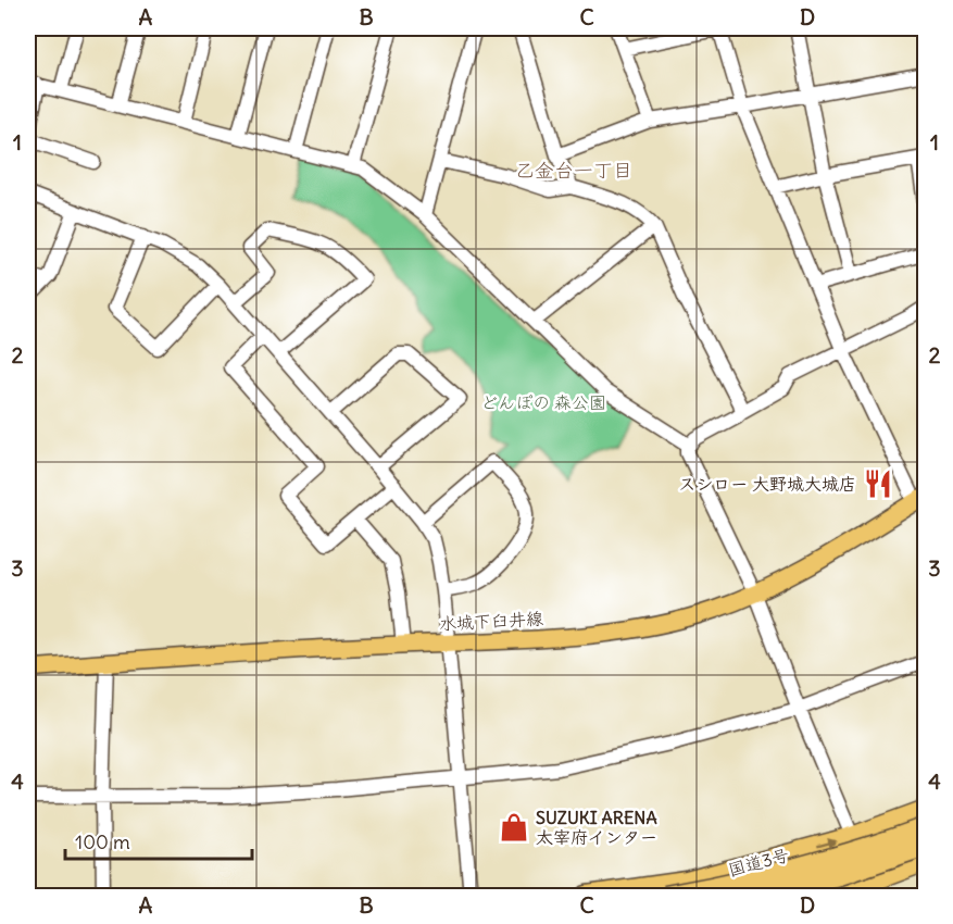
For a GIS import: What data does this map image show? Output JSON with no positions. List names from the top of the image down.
{
  "streets": {
    "highway": ["国道3号"],
    "main road": ["水城下臼井線"]
  },
  "districts": ["乙金台一丁目"],
  "parks": ["どんぽの 森公園"],
  "places": {
    "restaurant": ["スシロー 大野城大城店"],
    "shop": ["SUZUKI ARENA 太宰府インター"]
  },
  "scale_bar": "100 m",
  "grid": {
    "columns": [
      "A",
      "B",
      "C",
      "D"
    ],
    "rows": [
      "1",
      "2",
      "3",
      "4"
    ]
  }
}
